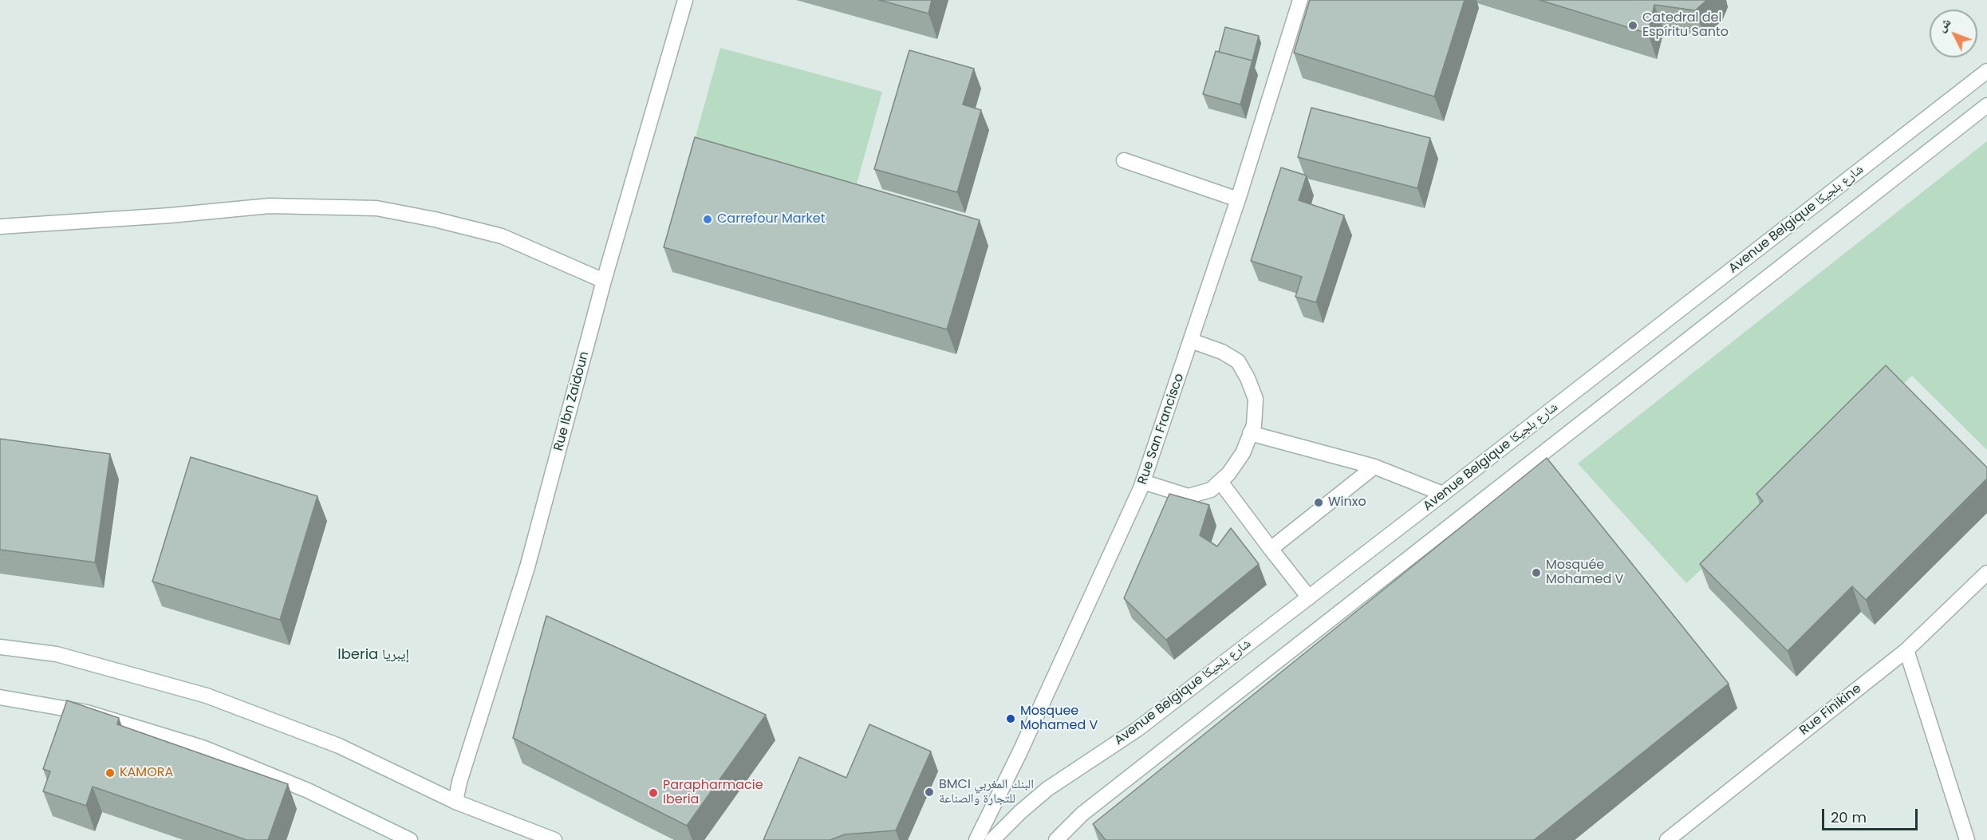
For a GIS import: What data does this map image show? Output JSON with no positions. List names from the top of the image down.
{
  "streets": {
    "main road": [
      "Avenue Belgique شارع بلجيكا",
      "Rue Ibn Zaidoun",
      "Rue San Francisco",
      "Rue Finikine"
    ]
  },
  "districts": ["Iberia إيبريا"],
  "places": [
    "Catedral del Espíritu Santo",
    "Carrefour Market",
    "Winxo",
    "Mosquée Mohamed V",
    "Mosquee Mohamed V",
    "KAMORA",
    "BMCI البنك المغربي للتجارة والصناعة",
    "Parapharmacie Iberia"
  ],
  "scale_bar": "20 m",
  "north": "top left"
}
